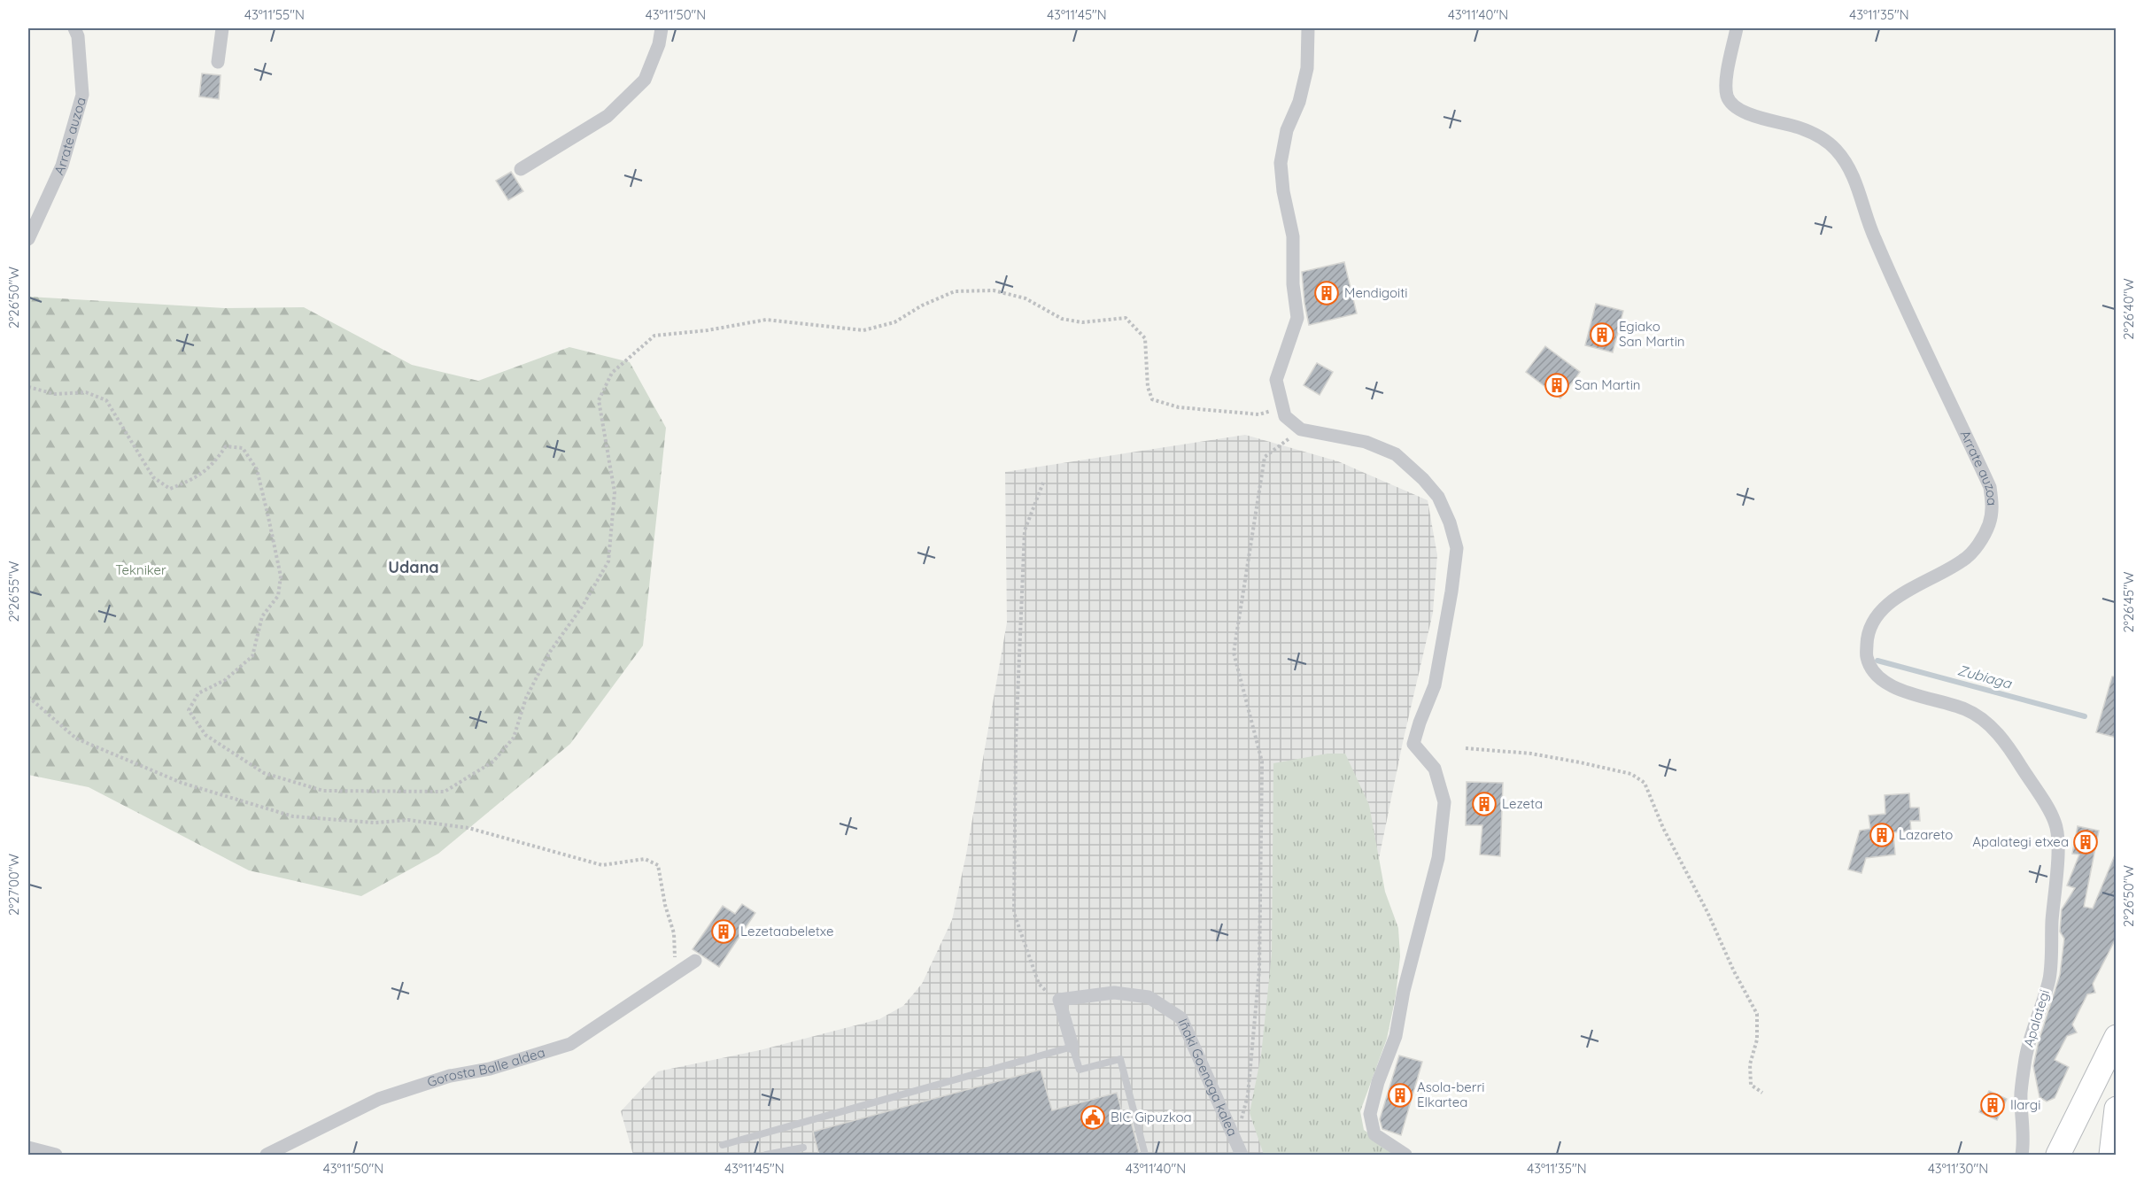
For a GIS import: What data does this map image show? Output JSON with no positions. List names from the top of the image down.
{
  "streets": {
    "street": [
      "Arrate auzoa",
      "Apalategi",
      "Gorosta Balle aldea",
      "Iñaki Goenaga kalea"
    ]
  },
  "crossings": [
    ["Arrate auzoa", "Apalategi"]
  ],
  "districts": ["Udana"],
  "water": ["Zubiaga"],
  "parks": ["Tekniker"],
  "places": {
    "building": [
      "Mendigoiti",
      "Egiako San Martin",
      "San Martin",
      "Lezeta",
      "Lazareto",
      "Apalategi etxea",
      "Lezetaabeletxe",
      "Asola-berri Elkartea",
      "Ilargi"
    ],
    "public building": ["BIC Gipuzkoa"]
  },
  "coordinates": [
    "43°11'55\"N",
    "43°11'50\"N",
    "43°11'45\"N",
    "43°11'40\"N",
    "43°11'35\"N",
    "2°26'50\"W",
    "2°26'40\"W",
    "2°26'55\"W",
    "2°26'45\"W",
    "2°27'00\"W",
    "43°11'30\"N"
  ]
}
